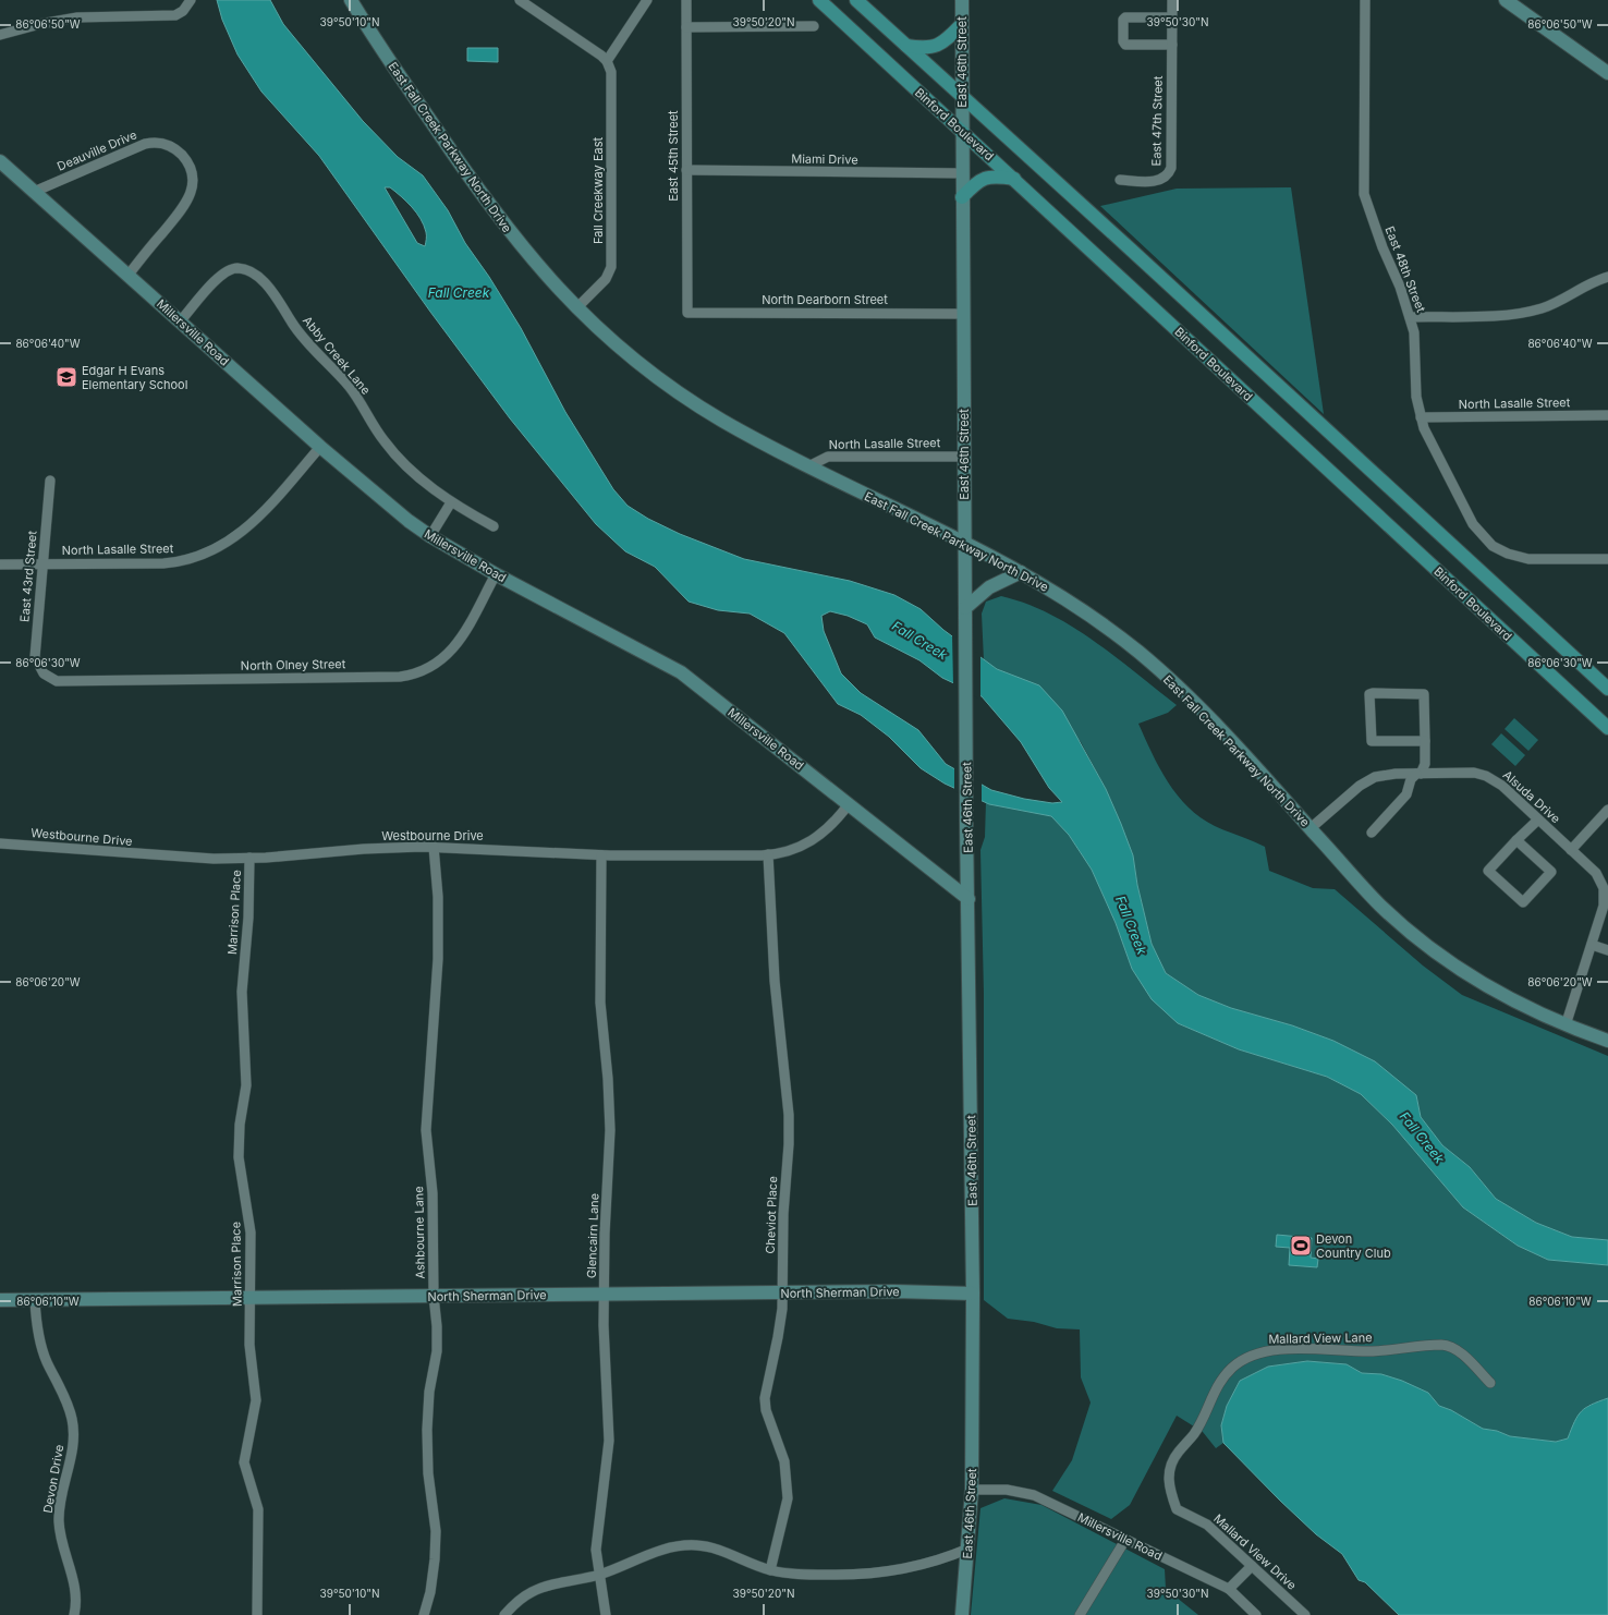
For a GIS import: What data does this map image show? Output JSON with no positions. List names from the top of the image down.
{
  "streets": {
    "main road": [
      "East 46th Street",
      "Binford Boulevard",
      "East Fall Creek Parkway North Drive",
      "Millersville Road",
      "North Sherman Drive"
    ],
    "street": [
      "East 47th Street",
      "Deauville Drive",
      "East 45th Street",
      "Miami Drive",
      "Fall Creekway East",
      "East 48th Street",
      "North Dearborn Street",
      "Abby Creek Lane",
      "North Lasalle Street",
      "East 43rd Street",
      "North Olney Street",
      "Alsuda Drive",
      "Westbourne Drive",
      "Marrison Place",
      "Cheviot Place",
      "Ashbourne Lane",
      "Glencairn Lane",
      "Mallard View Lane",
      "Devon Drive",
      "Mallard View Drive"
    ]
  },
  "crossings": [
    ["East 46th Street", "Binford Boulevard"],
    ["East 46th Street", "East Fall Creek Parkway North Drive"],
    ["East 46th Street", "Miami Drive"],
    ["East 46th Street", "North Dearborn Street"],
    ["East 46th Street", "Millersville Road"],
    ["East 46th Street", "North Lasalle Street"],
    ["East 46th Street", "North Sherman Drive"],
    ["East Fall Creek Parkway North Drive", "Fall Creekway East"],
    ["East Fall Creek Parkway North Drive", "North Lasalle Street"],
    ["East Fall Creek Parkway North Drive", "Alsuda Drive"],
    ["Deauville Drive", "Millersville Road"],
    ["East 45th Street", "Miami Drive"],
    ["East 45th Street", "North Dearborn Street"],
    ["East 48th Street", "North Lasalle Street"],
    ["Millersville Road", "Abby Creek Lane"],
    ["Millersville Road", "North Lasalle Street"],
    ["Millersville Road", "North Olney Street"],
    ["Millersville Road", "Westbourne Drive"],
    ["North Lasalle Street", "East 43rd Street"],
    ["East 43rd Street", "North Olney Street"],
    ["Westbourne Drive", "Marrison Place"],
    ["Westbourne Drive", "Cheviot Place"],
    ["Westbourne Drive", "Ashbourne Lane"],
    ["Westbourne Drive", "Glencairn Lane"],
    ["Marrison Place", "North Sherman Drive"],
    ["Cheviot Place", "North Sherman Drive"],
    ["Ashbourne Lane", "North Sherman Drive"],
    ["Glencairn Lane", "North Sherman Drive"],
    ["North Sherman Drive", "Devon Drive"],
    ["Mallard View Lane", "Mallard View Drive"]
  ],
  "water": ["Fall Creek"],
  "places": {
    "school or university": ["Edgar H Evans Elementary School"],
    "sports": ["Devon Country Club"]
  },
  "coordinates": [
    "39°50'10\"N",
    "39°50'20\"N",
    "39°50'30\"N",
    "86°06'50\"W",
    "86°06'40\"W",
    "86°06'30\"W",
    "86°06'20\"W",
    "86°06'10\"W"
  ]
}
